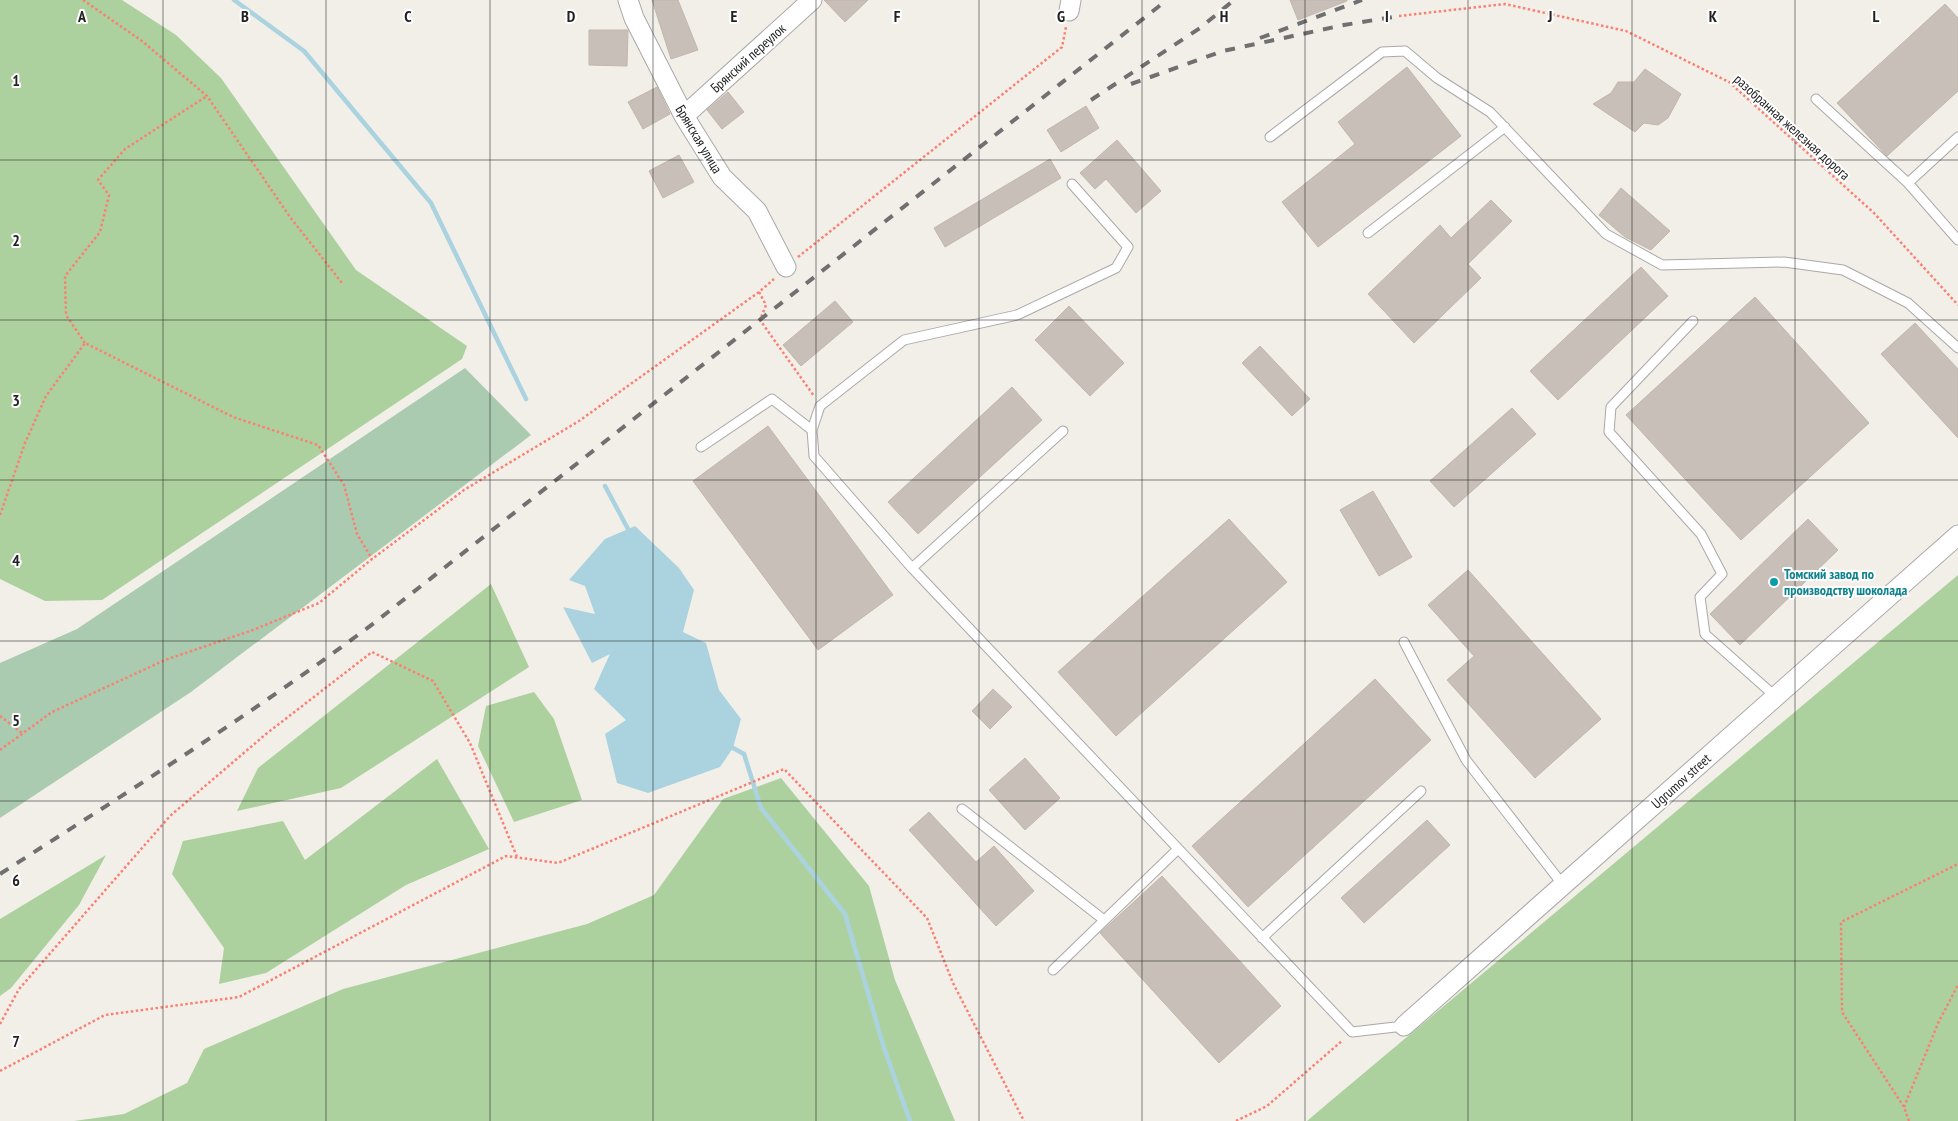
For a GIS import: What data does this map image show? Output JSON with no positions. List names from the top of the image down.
{
  "streets": {
    "street": ["Брянский переулок", "Брянская улица", "Ugrumov street"],
    "path": ["разобранная железная дорога"]
  },
  "crossings": [
    ["Брянский переулок", "Брянская улица"]
  ],
  "places": ["Томский завод по производству шоколада"],
  "grid": {
    "columns": [
      "A",
      "B",
      "C",
      "D",
      "E",
      "F",
      "G",
      "H",
      "I",
      "J",
      "K",
      "L"
    ],
    "rows": [
      "1",
      "2",
      "3",
      "4",
      "5",
      "6",
      "7"
    ]
  }
}
